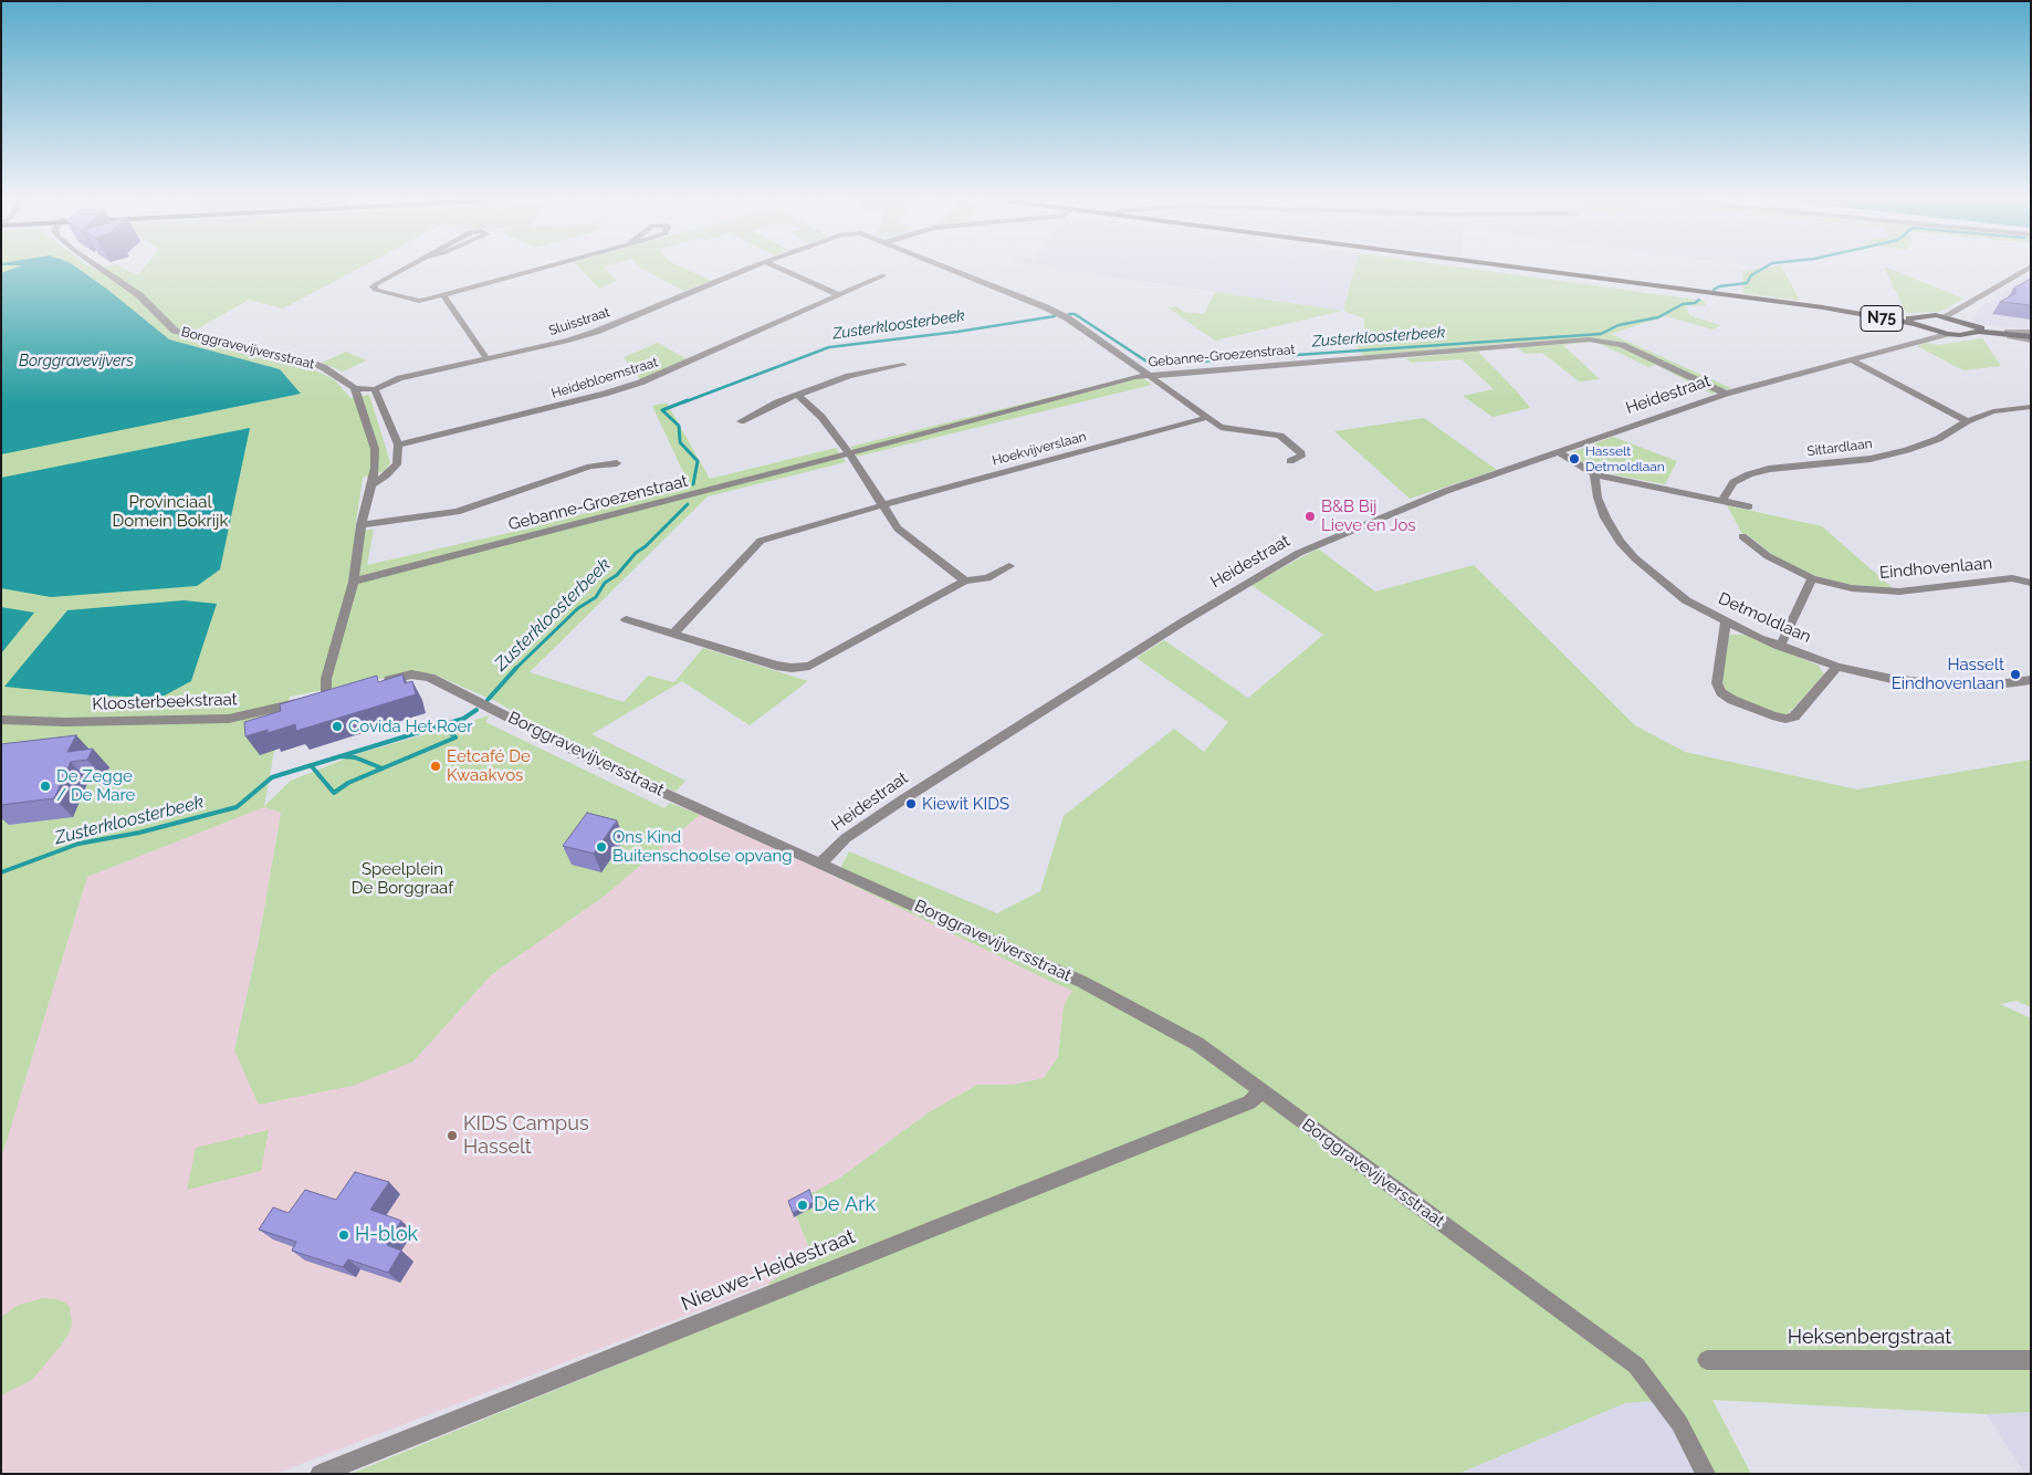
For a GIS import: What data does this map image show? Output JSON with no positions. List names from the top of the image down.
{
  "streets": {
    "main road": ["N75"],
    "street": [
      "Sluisstraat",
      "Borggravevijversstraat",
      "Gebanne-Groezenstraat",
      "Heidebloemstraat",
      "Heidestraat",
      "Sittardlaan",
      "Hoekvijverslaan",
      "Eindhovenlaan",
      "Detmoldlaan",
      "Kloosterbeekstraat",
      "Nieuwe-Heidestraat",
      "Heksenbergstraat"
    ]
  },
  "crossings": [
    ["N75", "Heidestraat"],
    ["Sluisstraat", "Gebanne-Groezenstraat"],
    ["Borggravevijversstraat", "Heidestraat"],
    ["Borggravevijversstraat", "Nieuwe-Heidestraat"],
    ["Gebanne-Groezenstraat", "Heidestraat"],
    ["Gebanne-Groezenstraat", "Kloosterbeekstraat"]
  ],
  "water": ["Zusterkloosterbeek", "Borggravevijvers"],
  "parks": ["Provinciaal Domein Bokrijk", "Speelplein De Borggraaf"],
  "places": [
    "Hasselt Detmoldlaan",
    "B&B Bij Lieve en Jos",
    "Hasselt Eindhovenlaan",
    "Covida Het Roer",
    "Eetcafé De Kwaakvos",
    "De Zegge / De Mare",
    "Kiewit KIDS",
    "Ons Kind Buitenschoolse opvang",
    "KIDS Campus Hasselt",
    "De Ark",
    "H-blok"
  ]
}
